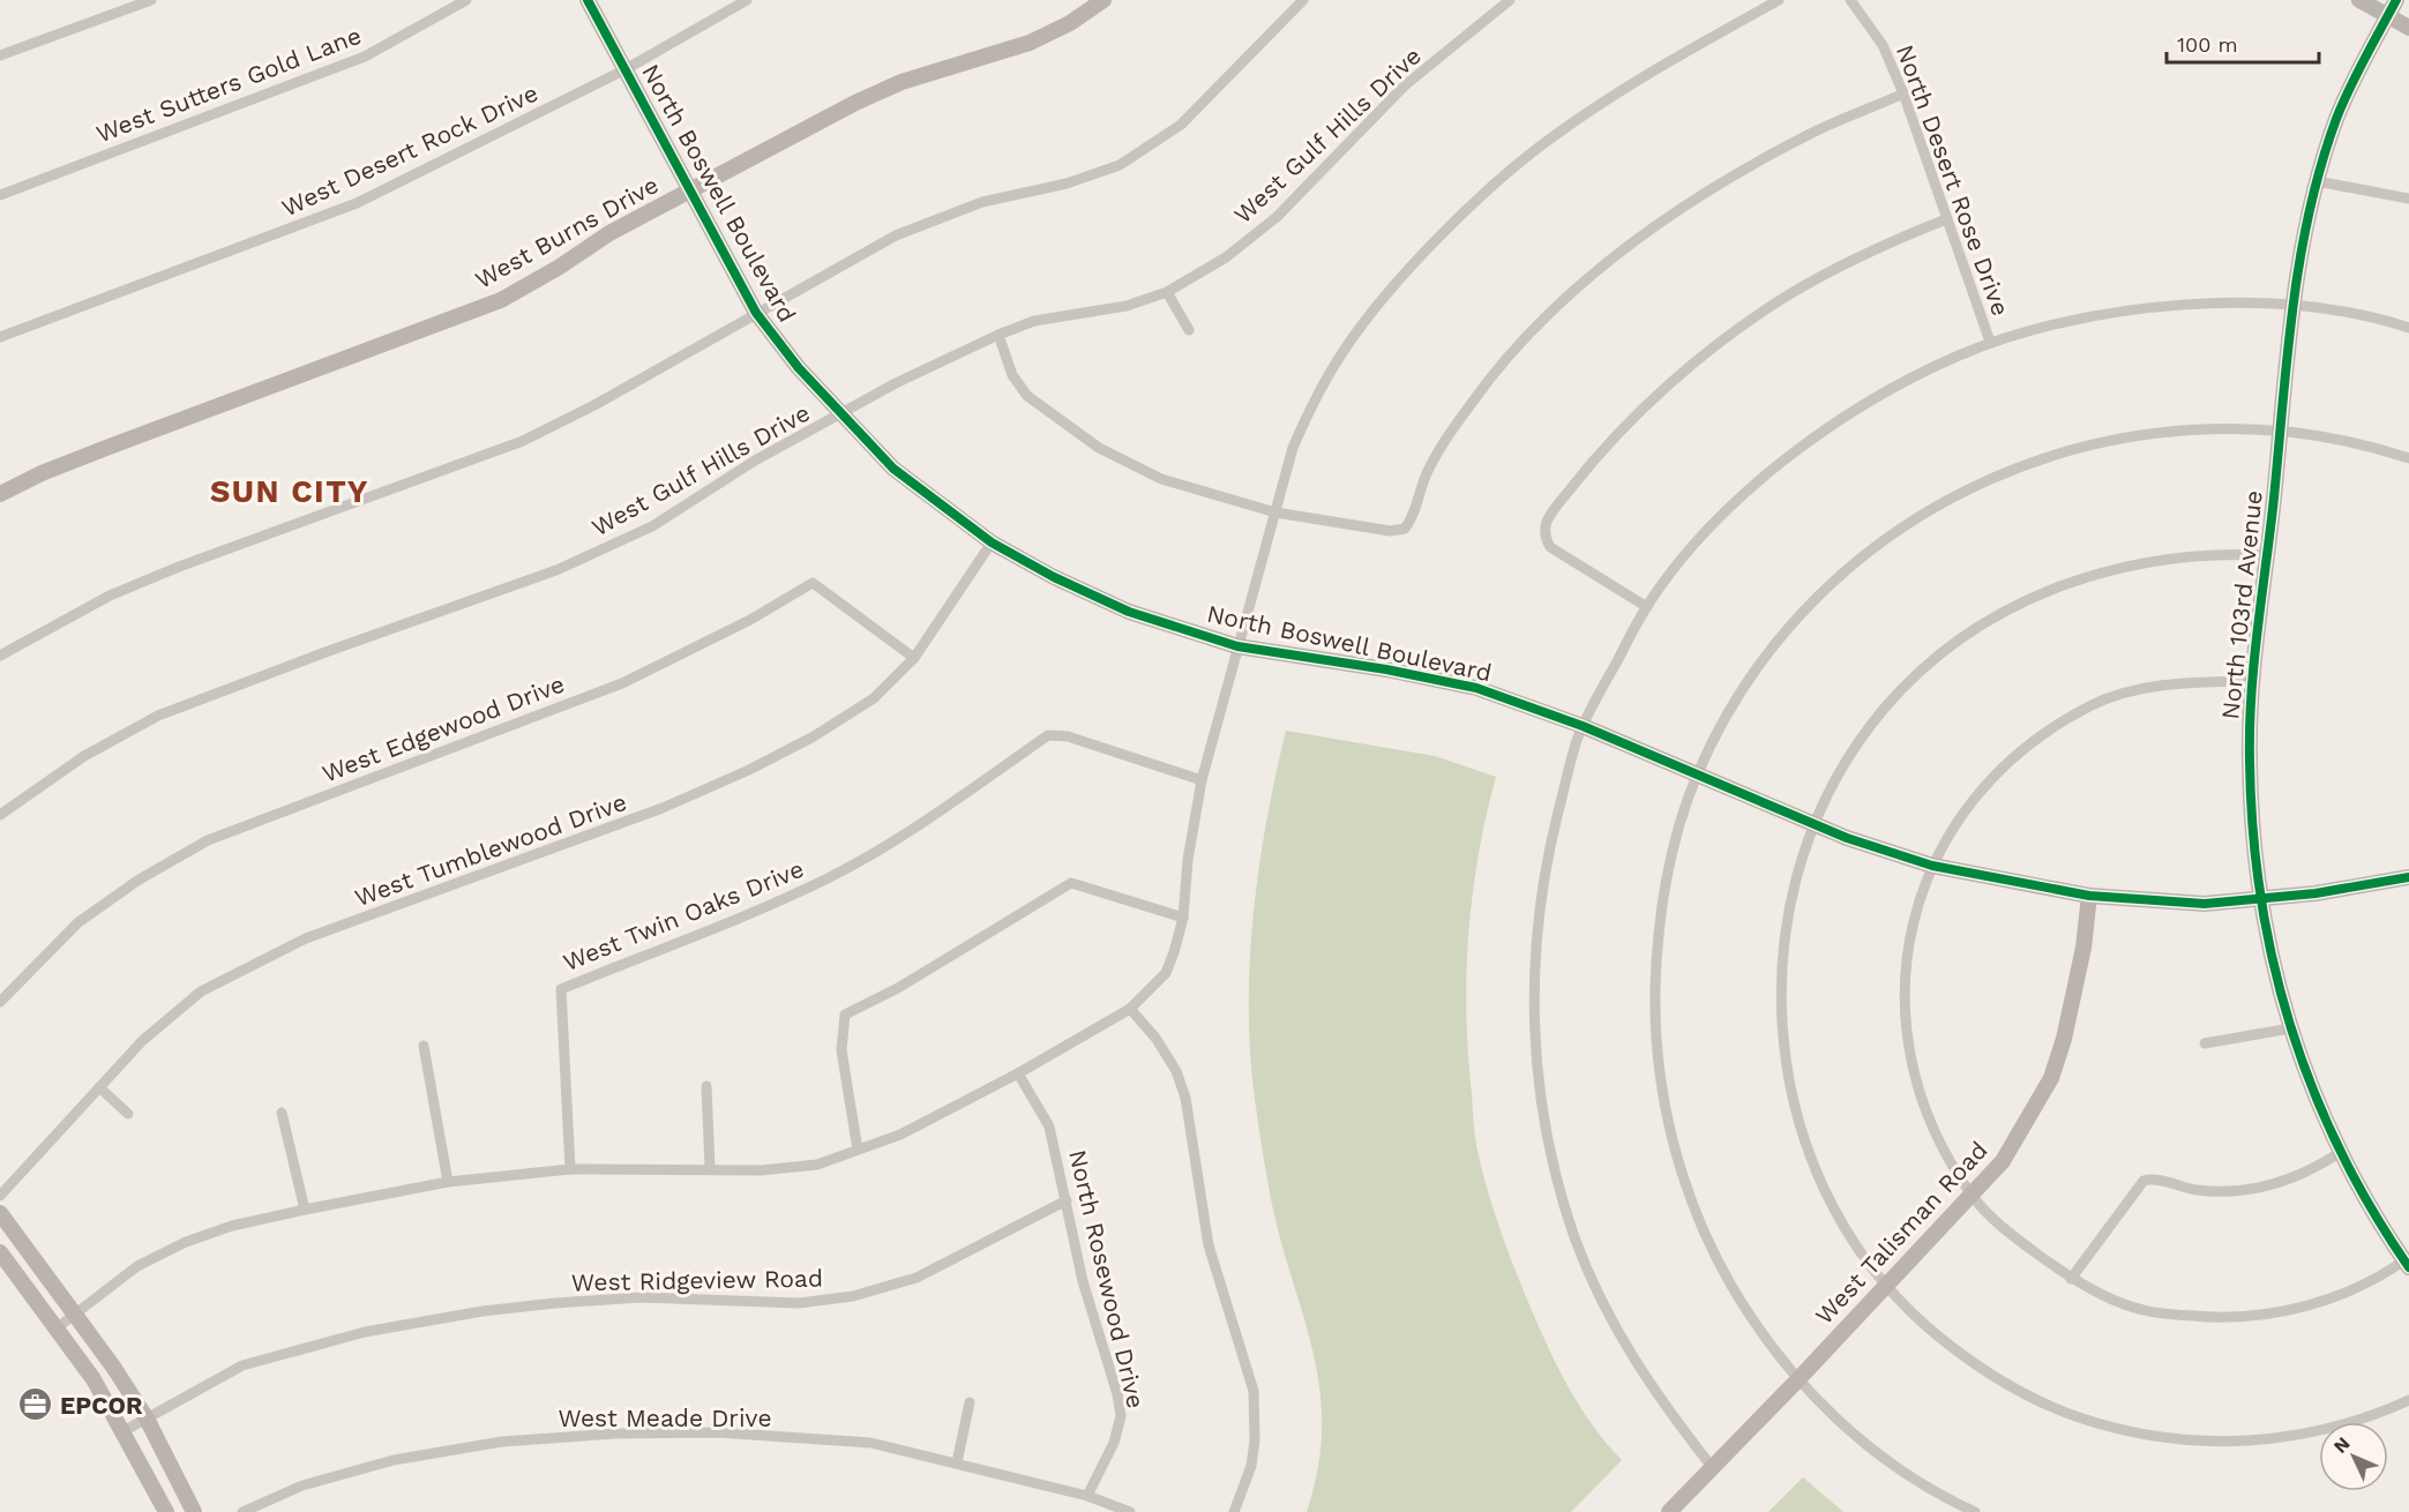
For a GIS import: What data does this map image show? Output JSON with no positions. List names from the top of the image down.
{
  "streets": {
    "street": [
      "West Sutters Gold Lane",
      "West Gulf Hills Drive",
      "West Desert Rock Drive",
      "North Desert Rose Drive",
      "North Boswell Boulevard",
      "West Burns Drive",
      "North 103rd Avenue",
      "West Edgewood Drive",
      "West Tumblewood Drive",
      "West Twin Oaks Drive",
      "West Talisman Road",
      "North Rosewood Drive",
      "West Ridgeview Road",
      "West Meade Drive"
    ]
  },
  "crossings": [
    ["West Gulf Hills Drive", "North Boswell Boulevard"],
    ["West Desert Rock Drive", "North Boswell Boulevard"],
    ["North Boswell Boulevard", "West Burns Drive"],
    ["North Boswell Boulevard", "North 103rd Avenue"],
    ["North Boswell Boulevard", "West Tumblewood Drive"],
    ["North Boswell Boulevard", "West Talisman Road"],
    ["West Edgewood Drive", "West Tumblewood Drive"],
    ["North Rosewood Drive", "West Ridgeview Road"],
    ["North Rosewood Drive", "West Meade Drive"]
  ],
  "districts": ["SUN CITY"],
  "places": {
    "office": ["EPCOR"]
  },
  "scale_bar": "100 m",
  "north": "top left"
}
